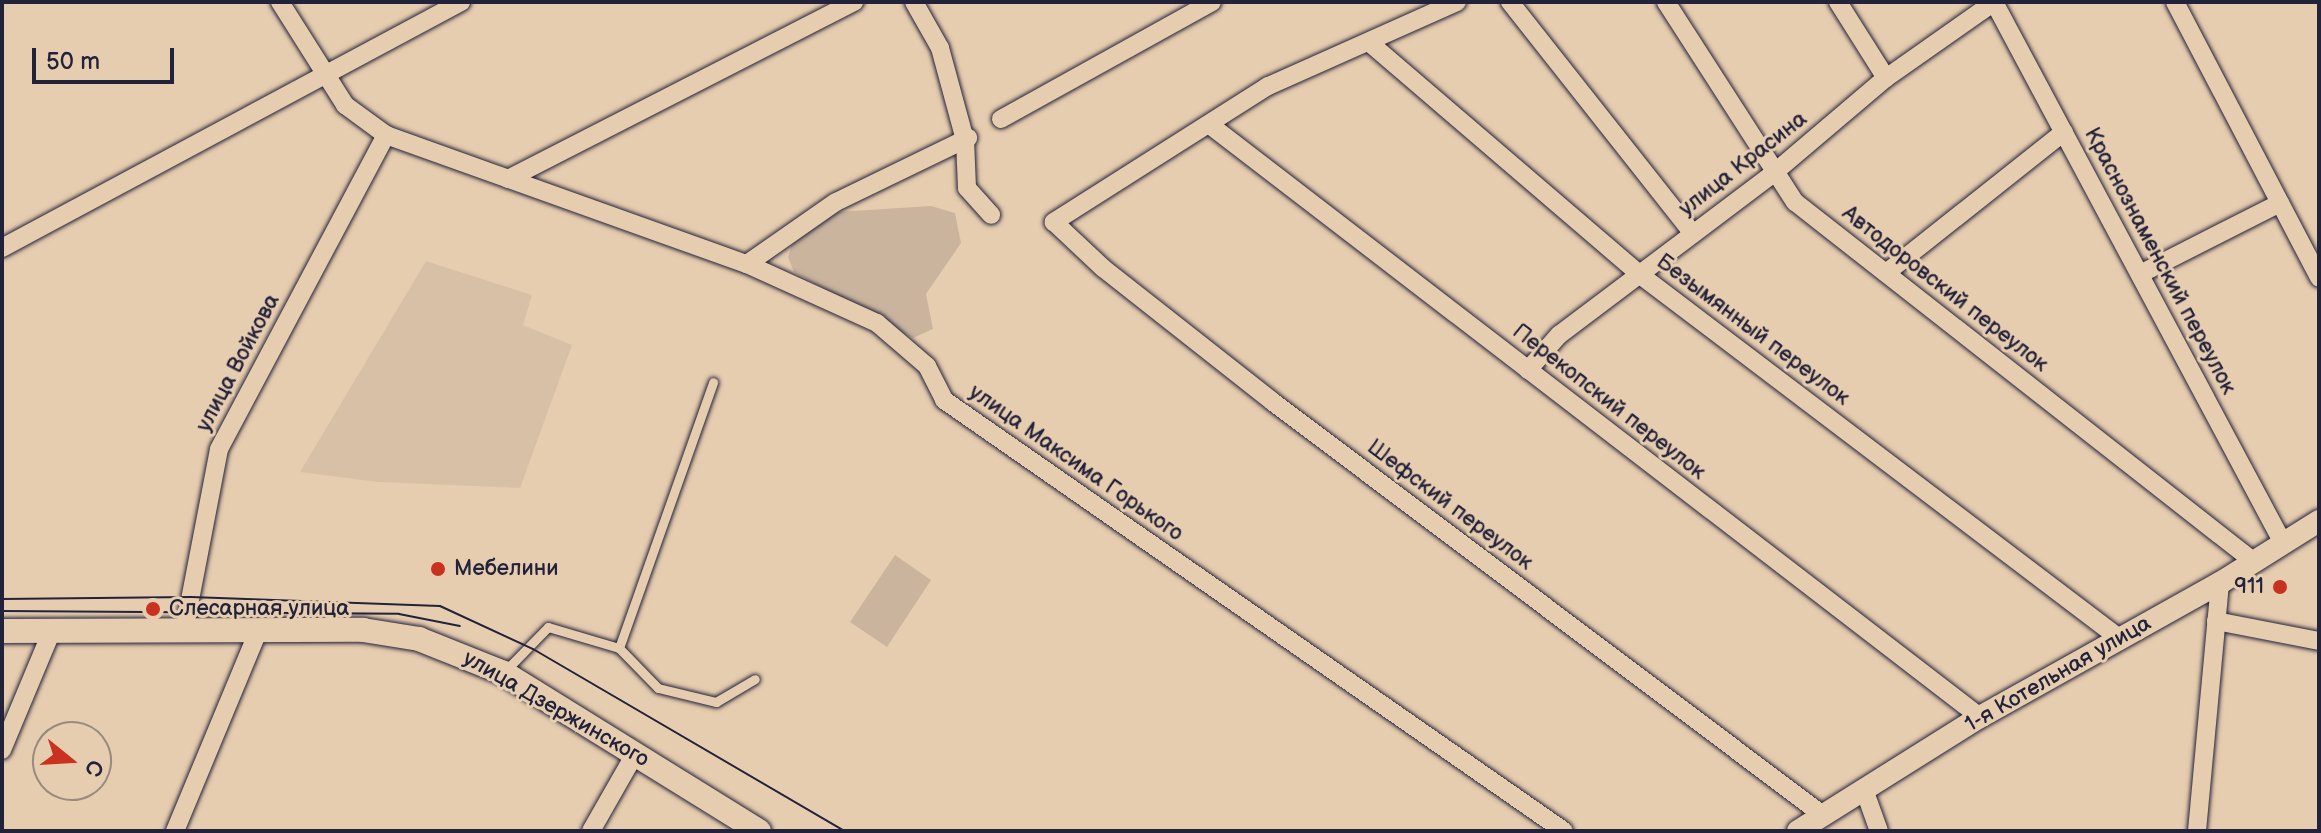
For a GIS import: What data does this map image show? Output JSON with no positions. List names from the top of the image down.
{
  "streets": {
    "main road": ["улица Дзержинского"],
    "street": [
      "улица Красина",
      "Краснознаменский переулок",
      "Автодоровский переулок",
      "Безымянный переулок",
      "улица Войкова",
      "Перекопский переулок",
      "улица Максима Горького",
      "Шефский переулок",
      "1-я Котельная улица"
    ]
  },
  "crossings": [
    ["улица Красина", "Краснознаменский переулок"],
    ["улица Красина", "Автодоровский переулок"],
    ["улица Красина", "Безымянный переулок"],
    ["улица Красина", "Перекопский переулок"],
    ["Краснознаменский переулок", "1-я Котельная улица"],
    ["Автодоровский переулок", "1-я Котельная улица"],
    ["Безымянный переулок", "1-я Котельная улица"],
    ["улица Войкова", "улица Максима Горького"],
    ["улица Войкова", "улица Дзержинского"],
    ["Перекопский переулок", "Шефский переулок"],
    ["Перекопский переулок", "1-я Котельная улица"],
    ["Шефский переулок", "1-я Котельная улица"]
  ],
  "places": ["Мебелини", "911", "Слесарная улица"],
  "scale_bar": "50 m",
  "north": "right"
}
